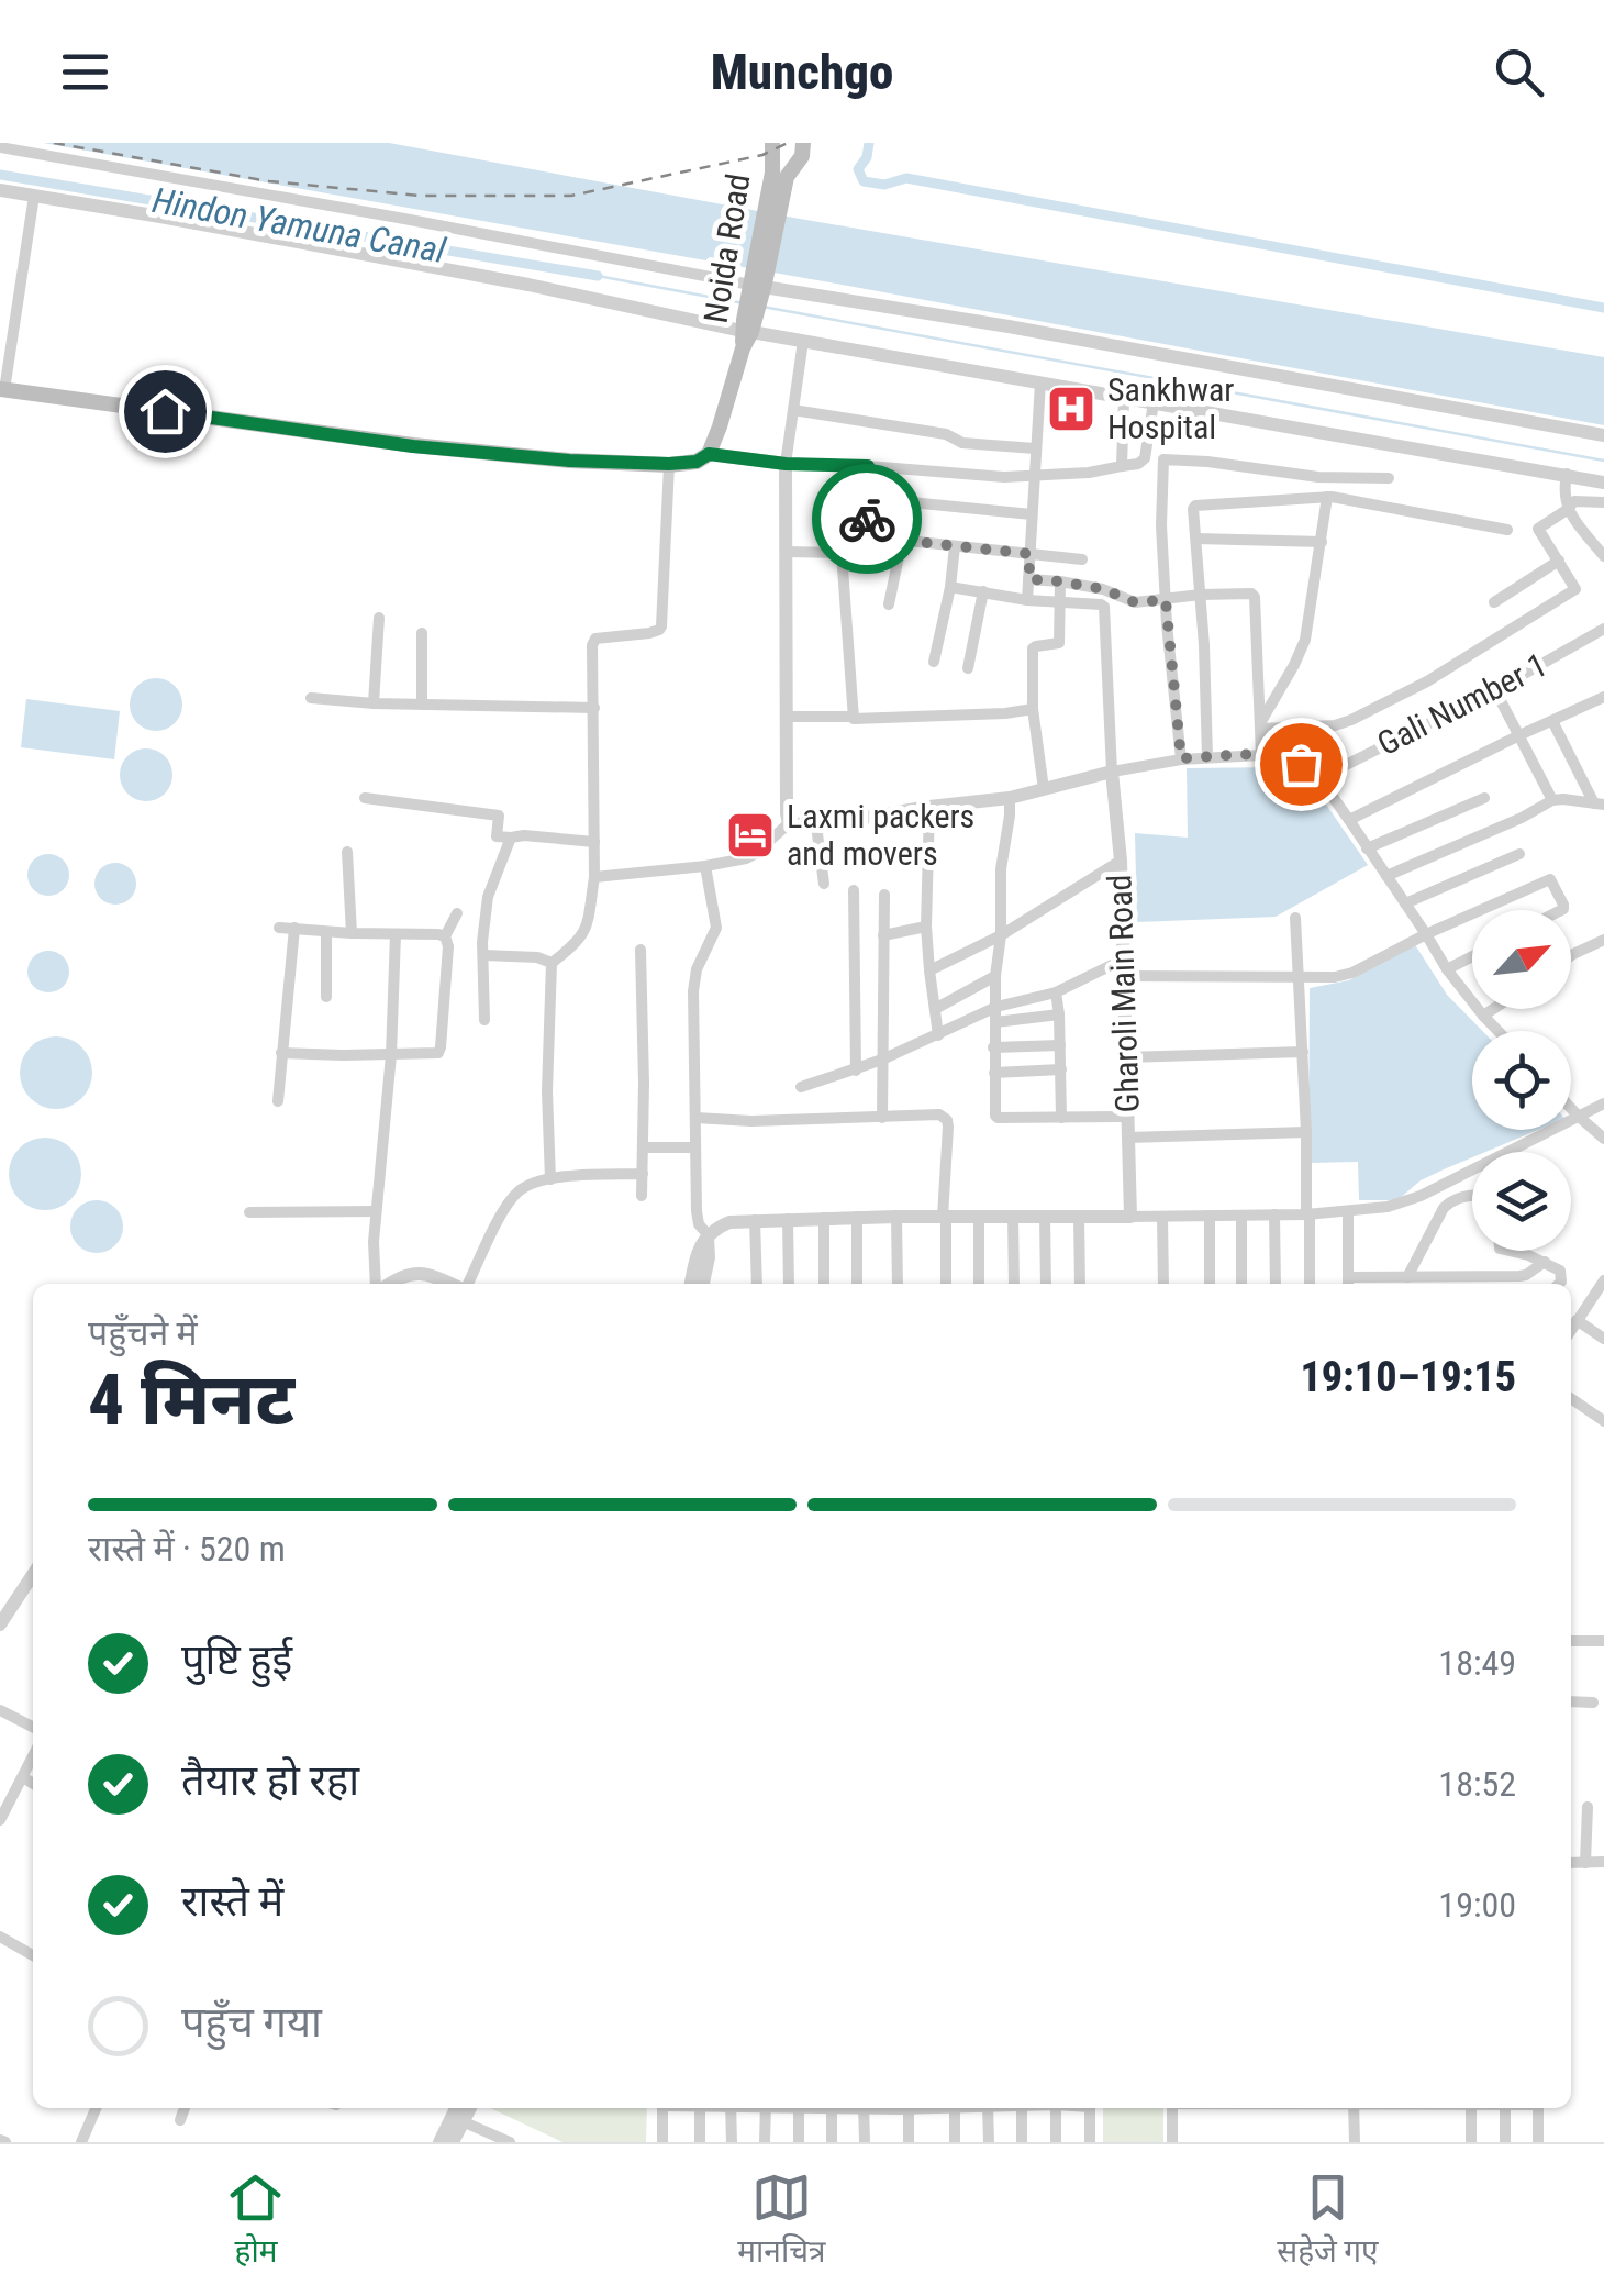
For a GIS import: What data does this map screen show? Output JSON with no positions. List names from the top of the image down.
{
  "streets": {
    "main road": ["Noida Road"],
    "street": ["Gali Number 1", "Gharoli Main Road"]
  },
  "water": ["Hindon Yamuna Canal"],
  "places": {
    "hospital": ["Sankhwar Hospital"],
    "hotel": ["Laxmi packers and movers"]
  },
  "north": "top right",
  "page": {
    "header": "Munchgo",
    "heading": ["4 मिनट", "पहुँचने में", "19:10–19:15"],
    "bar": "रास्ते में · 520 m",
    "list": [
      ["पुष्टि हुई", "18:49"],
      ["तैयार हो रहा", "18:52"],
      ["रास्ते में", "19:00"],
      "पहुँच गया"
    ],
    "tabs": ["होम", "मानचित्र", "सहेजे गए"]
  }
}
